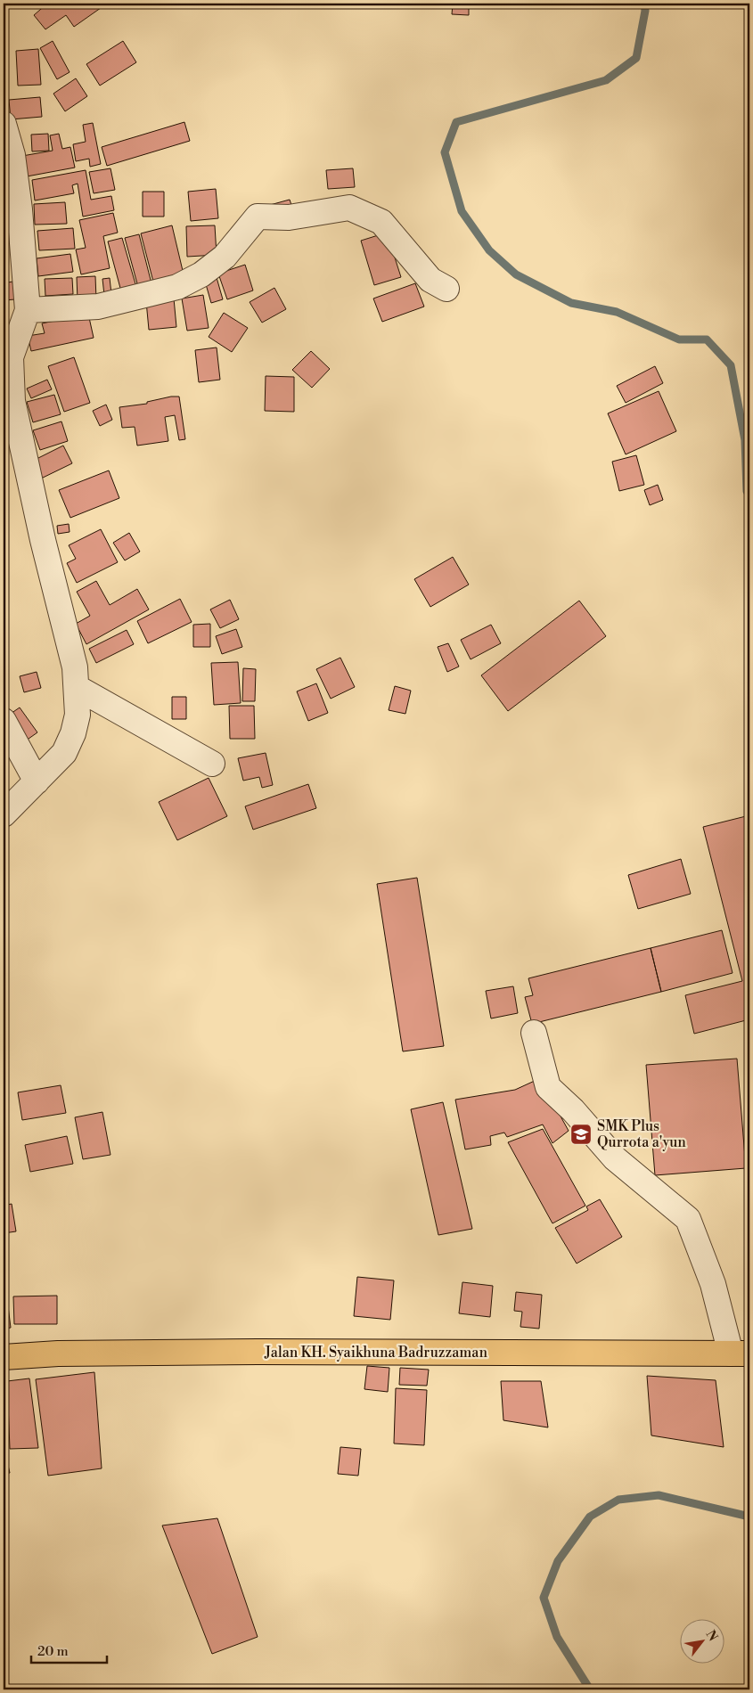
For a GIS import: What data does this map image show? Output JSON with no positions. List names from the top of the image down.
{
  "streets": {
    "main road": ["Jalan KH. Syaikhuna Badruzzaman"]
  },
  "places": {
    "school or university": ["SMK Plus Qurrota a'yun"]
  },
  "scale_bar": "20 m",
  "north": "top right"
}
